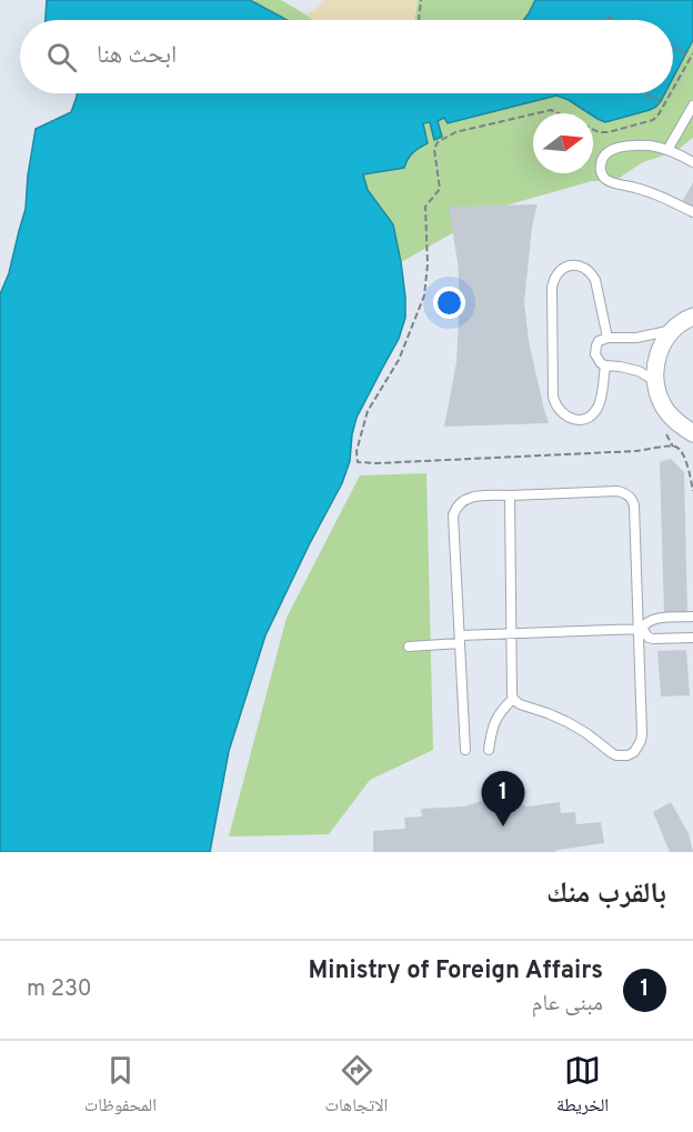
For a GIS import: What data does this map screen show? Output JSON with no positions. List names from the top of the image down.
{
  "north": "right",
  "page": {
    "search": "ابحث هنا",
    "pins": "1",
    "heading": "بالقرب منك",
    "list": [
      {
        "mark": "1",
        "name": "Ministry of Foreign Affairs",
        "note": "مبنى عام",
        "value": "230 m"
      }
    ],
    "nav": ["الخريطة", "الاتجاهات", "المحفوظات"]
  }
}
